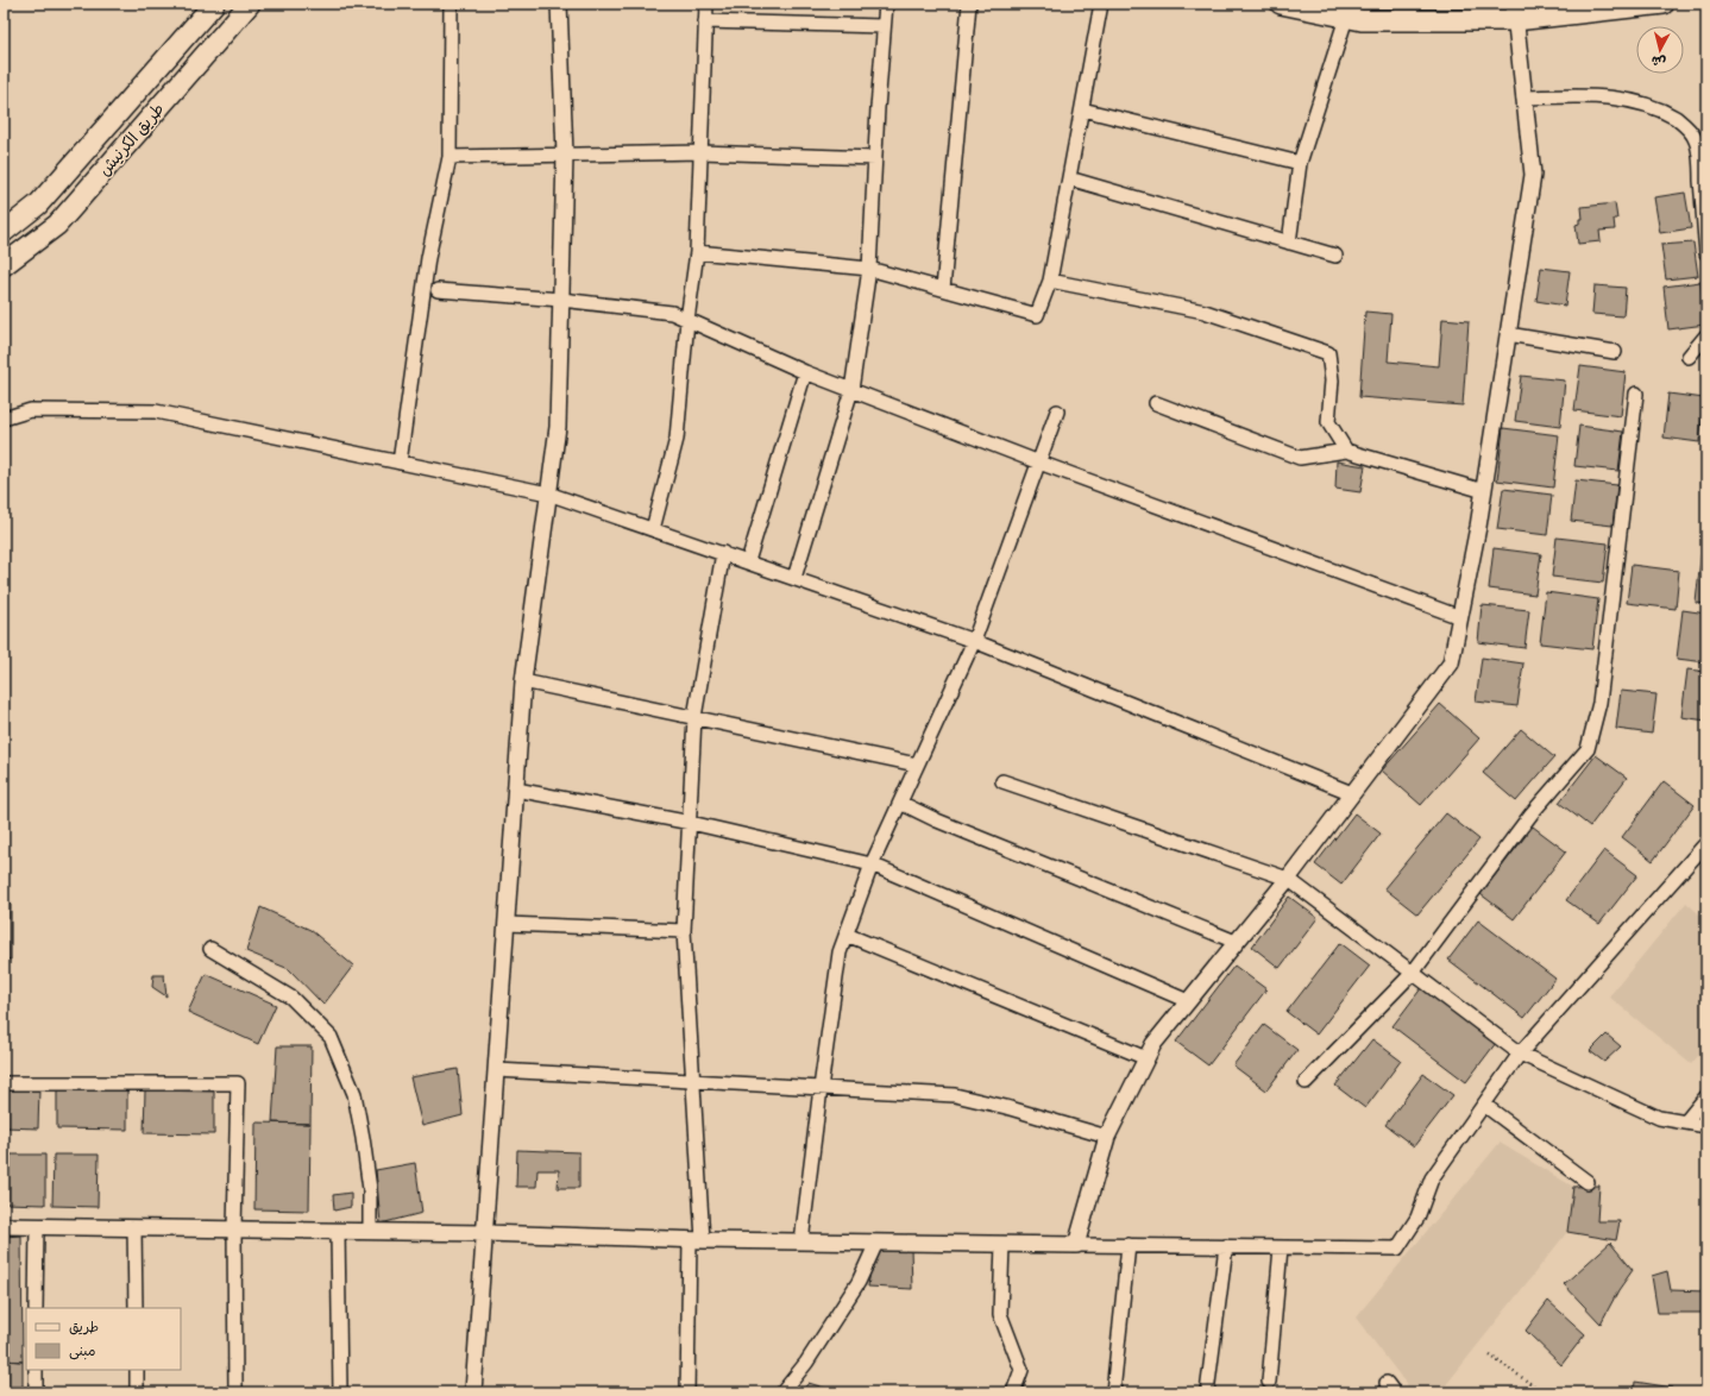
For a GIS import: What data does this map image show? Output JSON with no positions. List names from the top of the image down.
{
  "streets": {
    "main road": ["طريق الكرنيش"]
  },
  "legend": ["طريق", "مبنى"],
  "north": "bottom"
}
